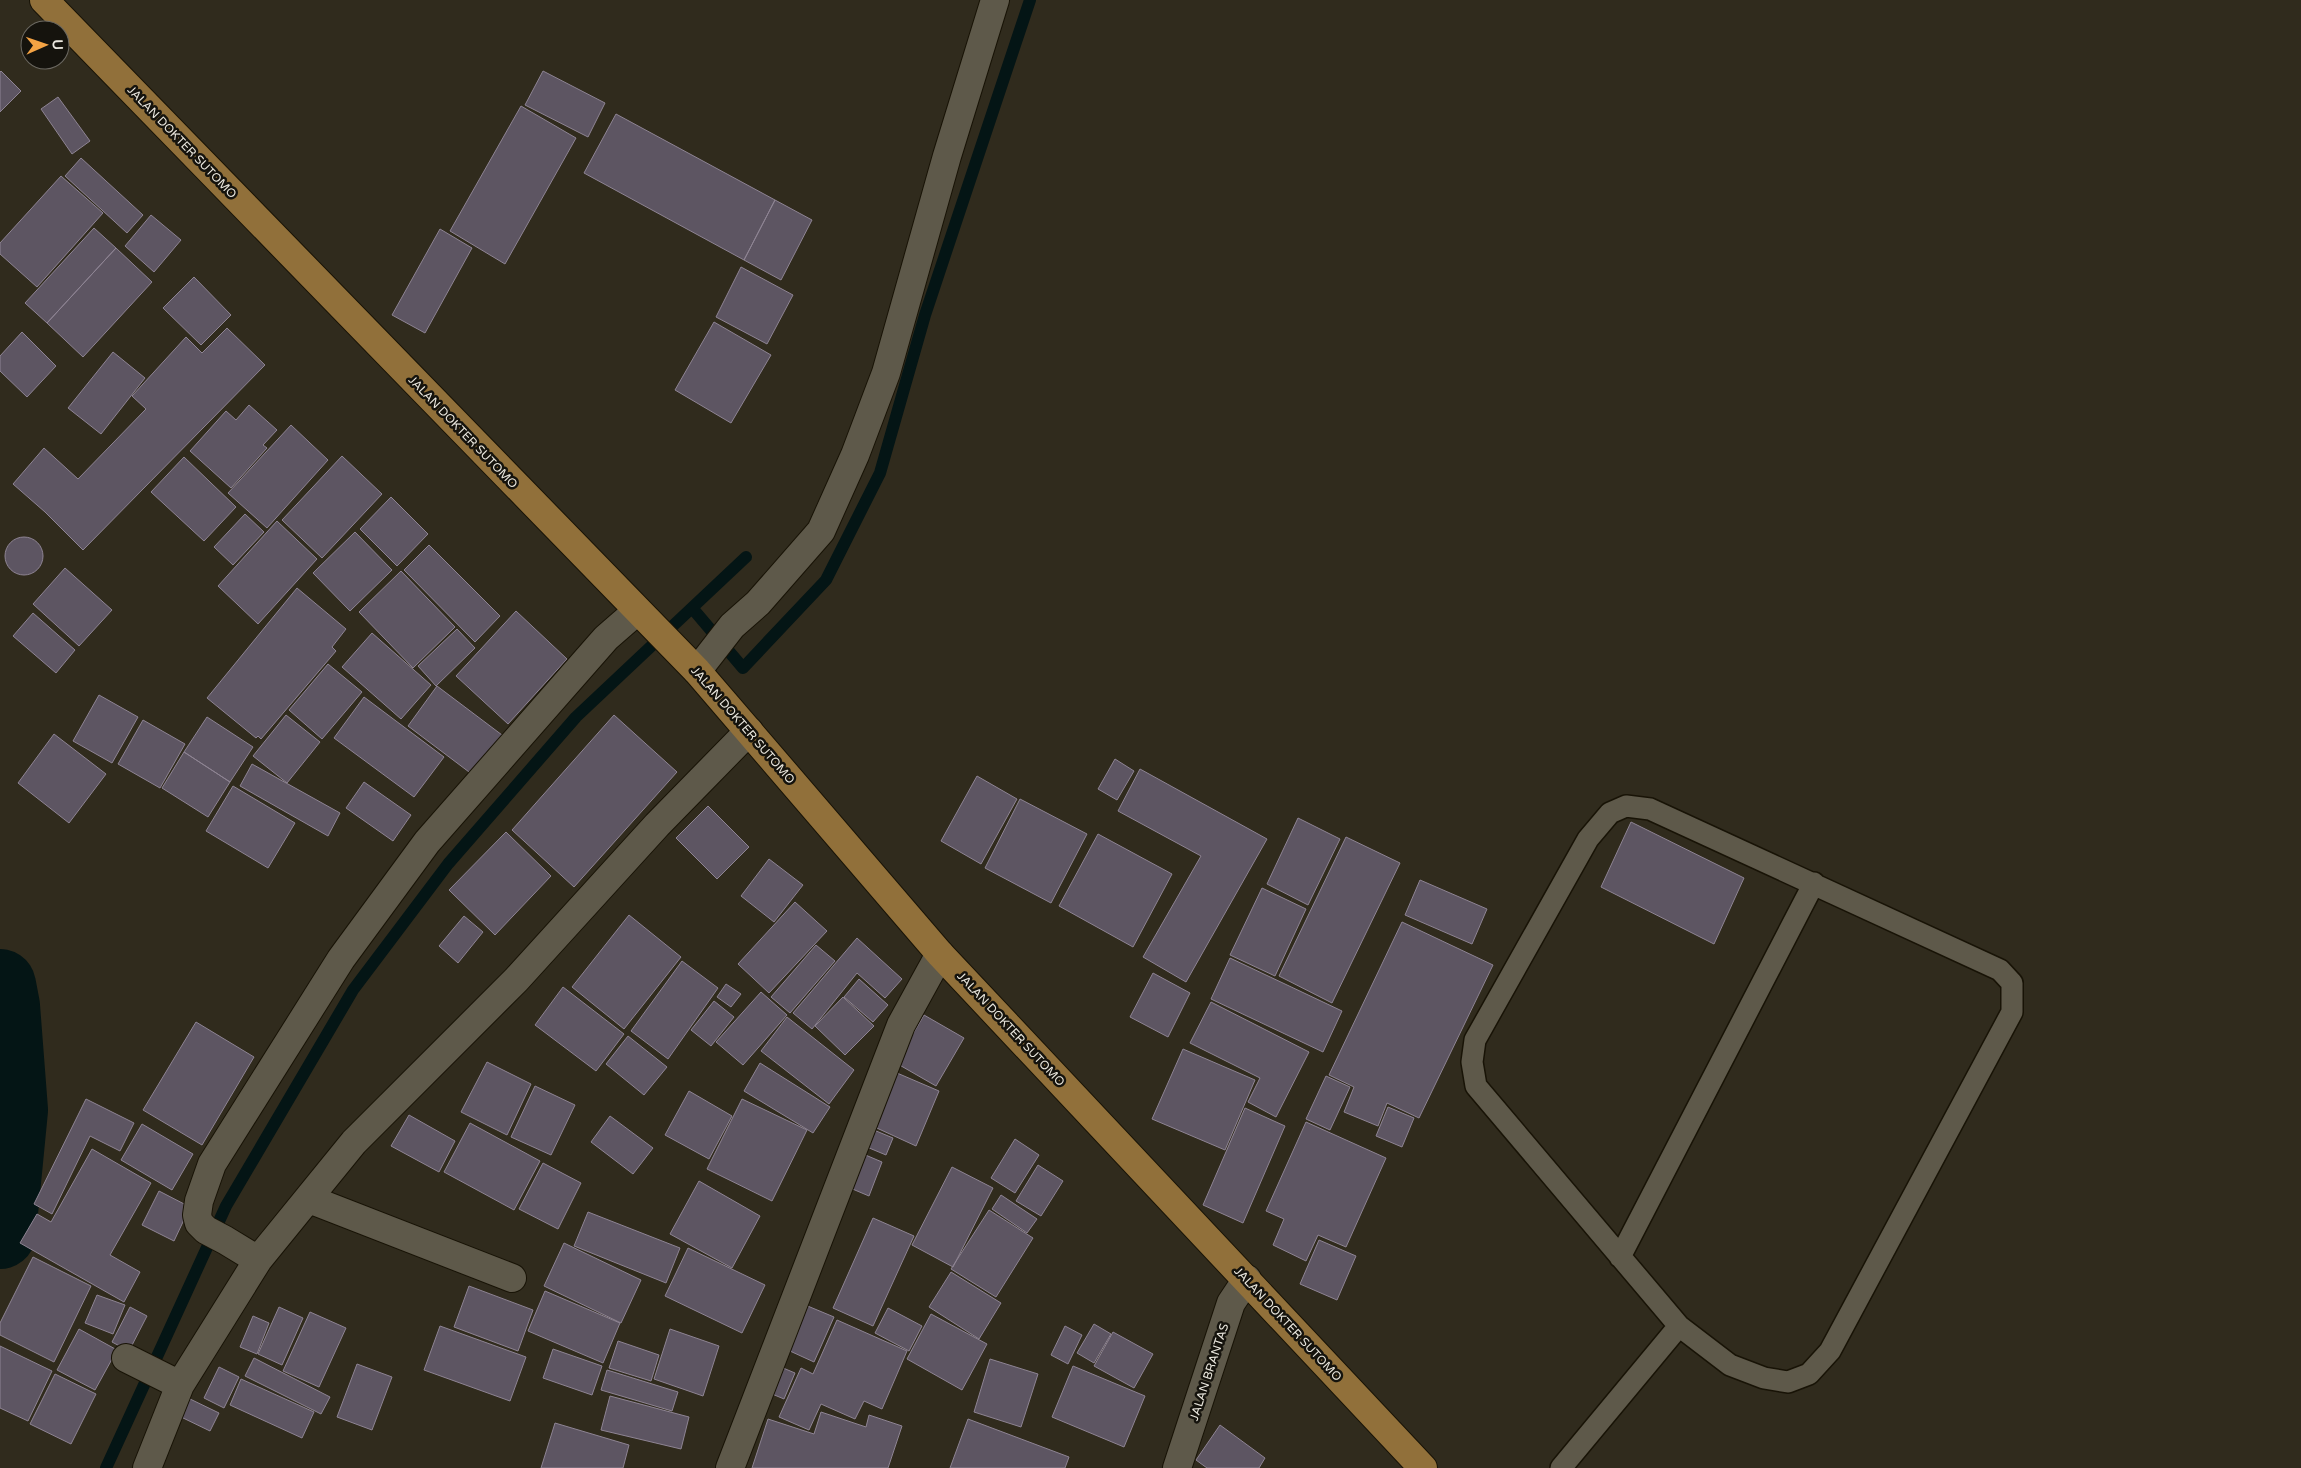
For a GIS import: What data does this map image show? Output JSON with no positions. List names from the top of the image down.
{
  "streets": {
    "main road": ["JALAN DOKTER SUTOMO"],
    "street": ["JALAN BRANTAS"]
  },
  "crossings": [
    ["JALAN DOKTER SUTOMO", "JALAN BRANTAS"]
  ],
  "north": "right"
}
